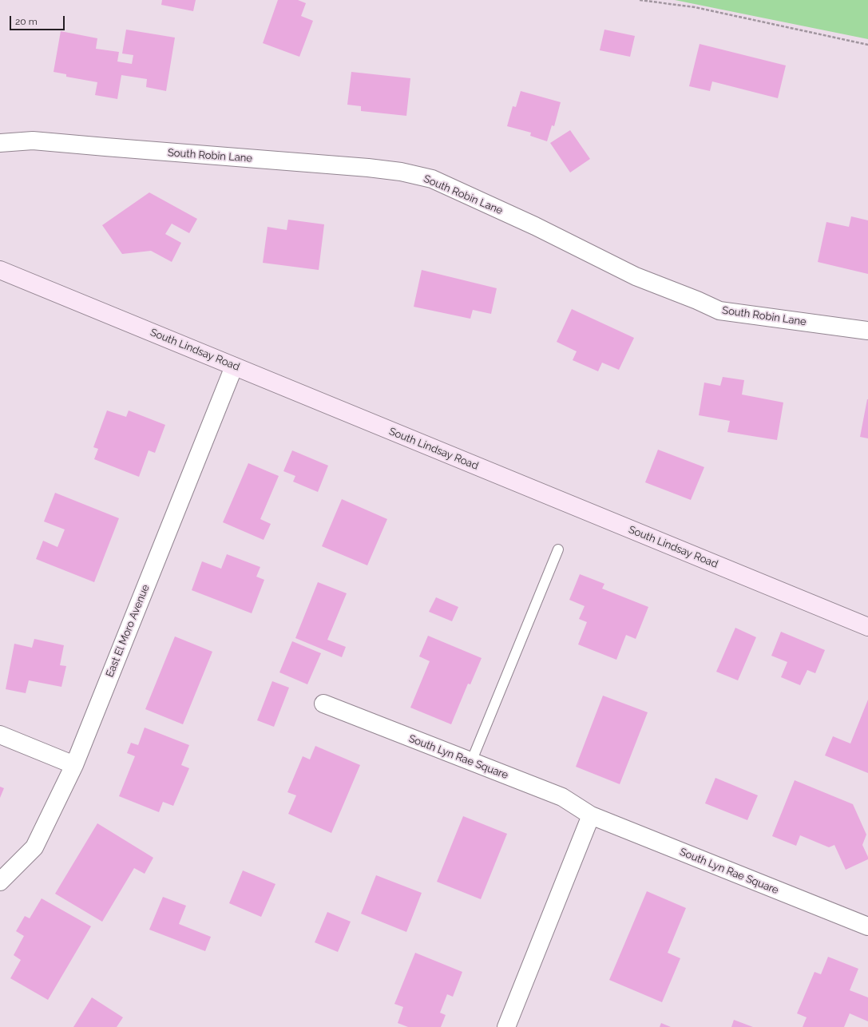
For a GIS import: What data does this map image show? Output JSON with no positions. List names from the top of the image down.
{
  "streets": {
    "main road": ["South Lindsay Road"],
    "street": ["South Robin Lane", "East El Moro Avenue", "South Lyn Rae Square"]
  },
  "crossings": [
    ["South Lindsay Road", "East El Moro Avenue"]
  ],
  "scale_bar": "20 m"
}
